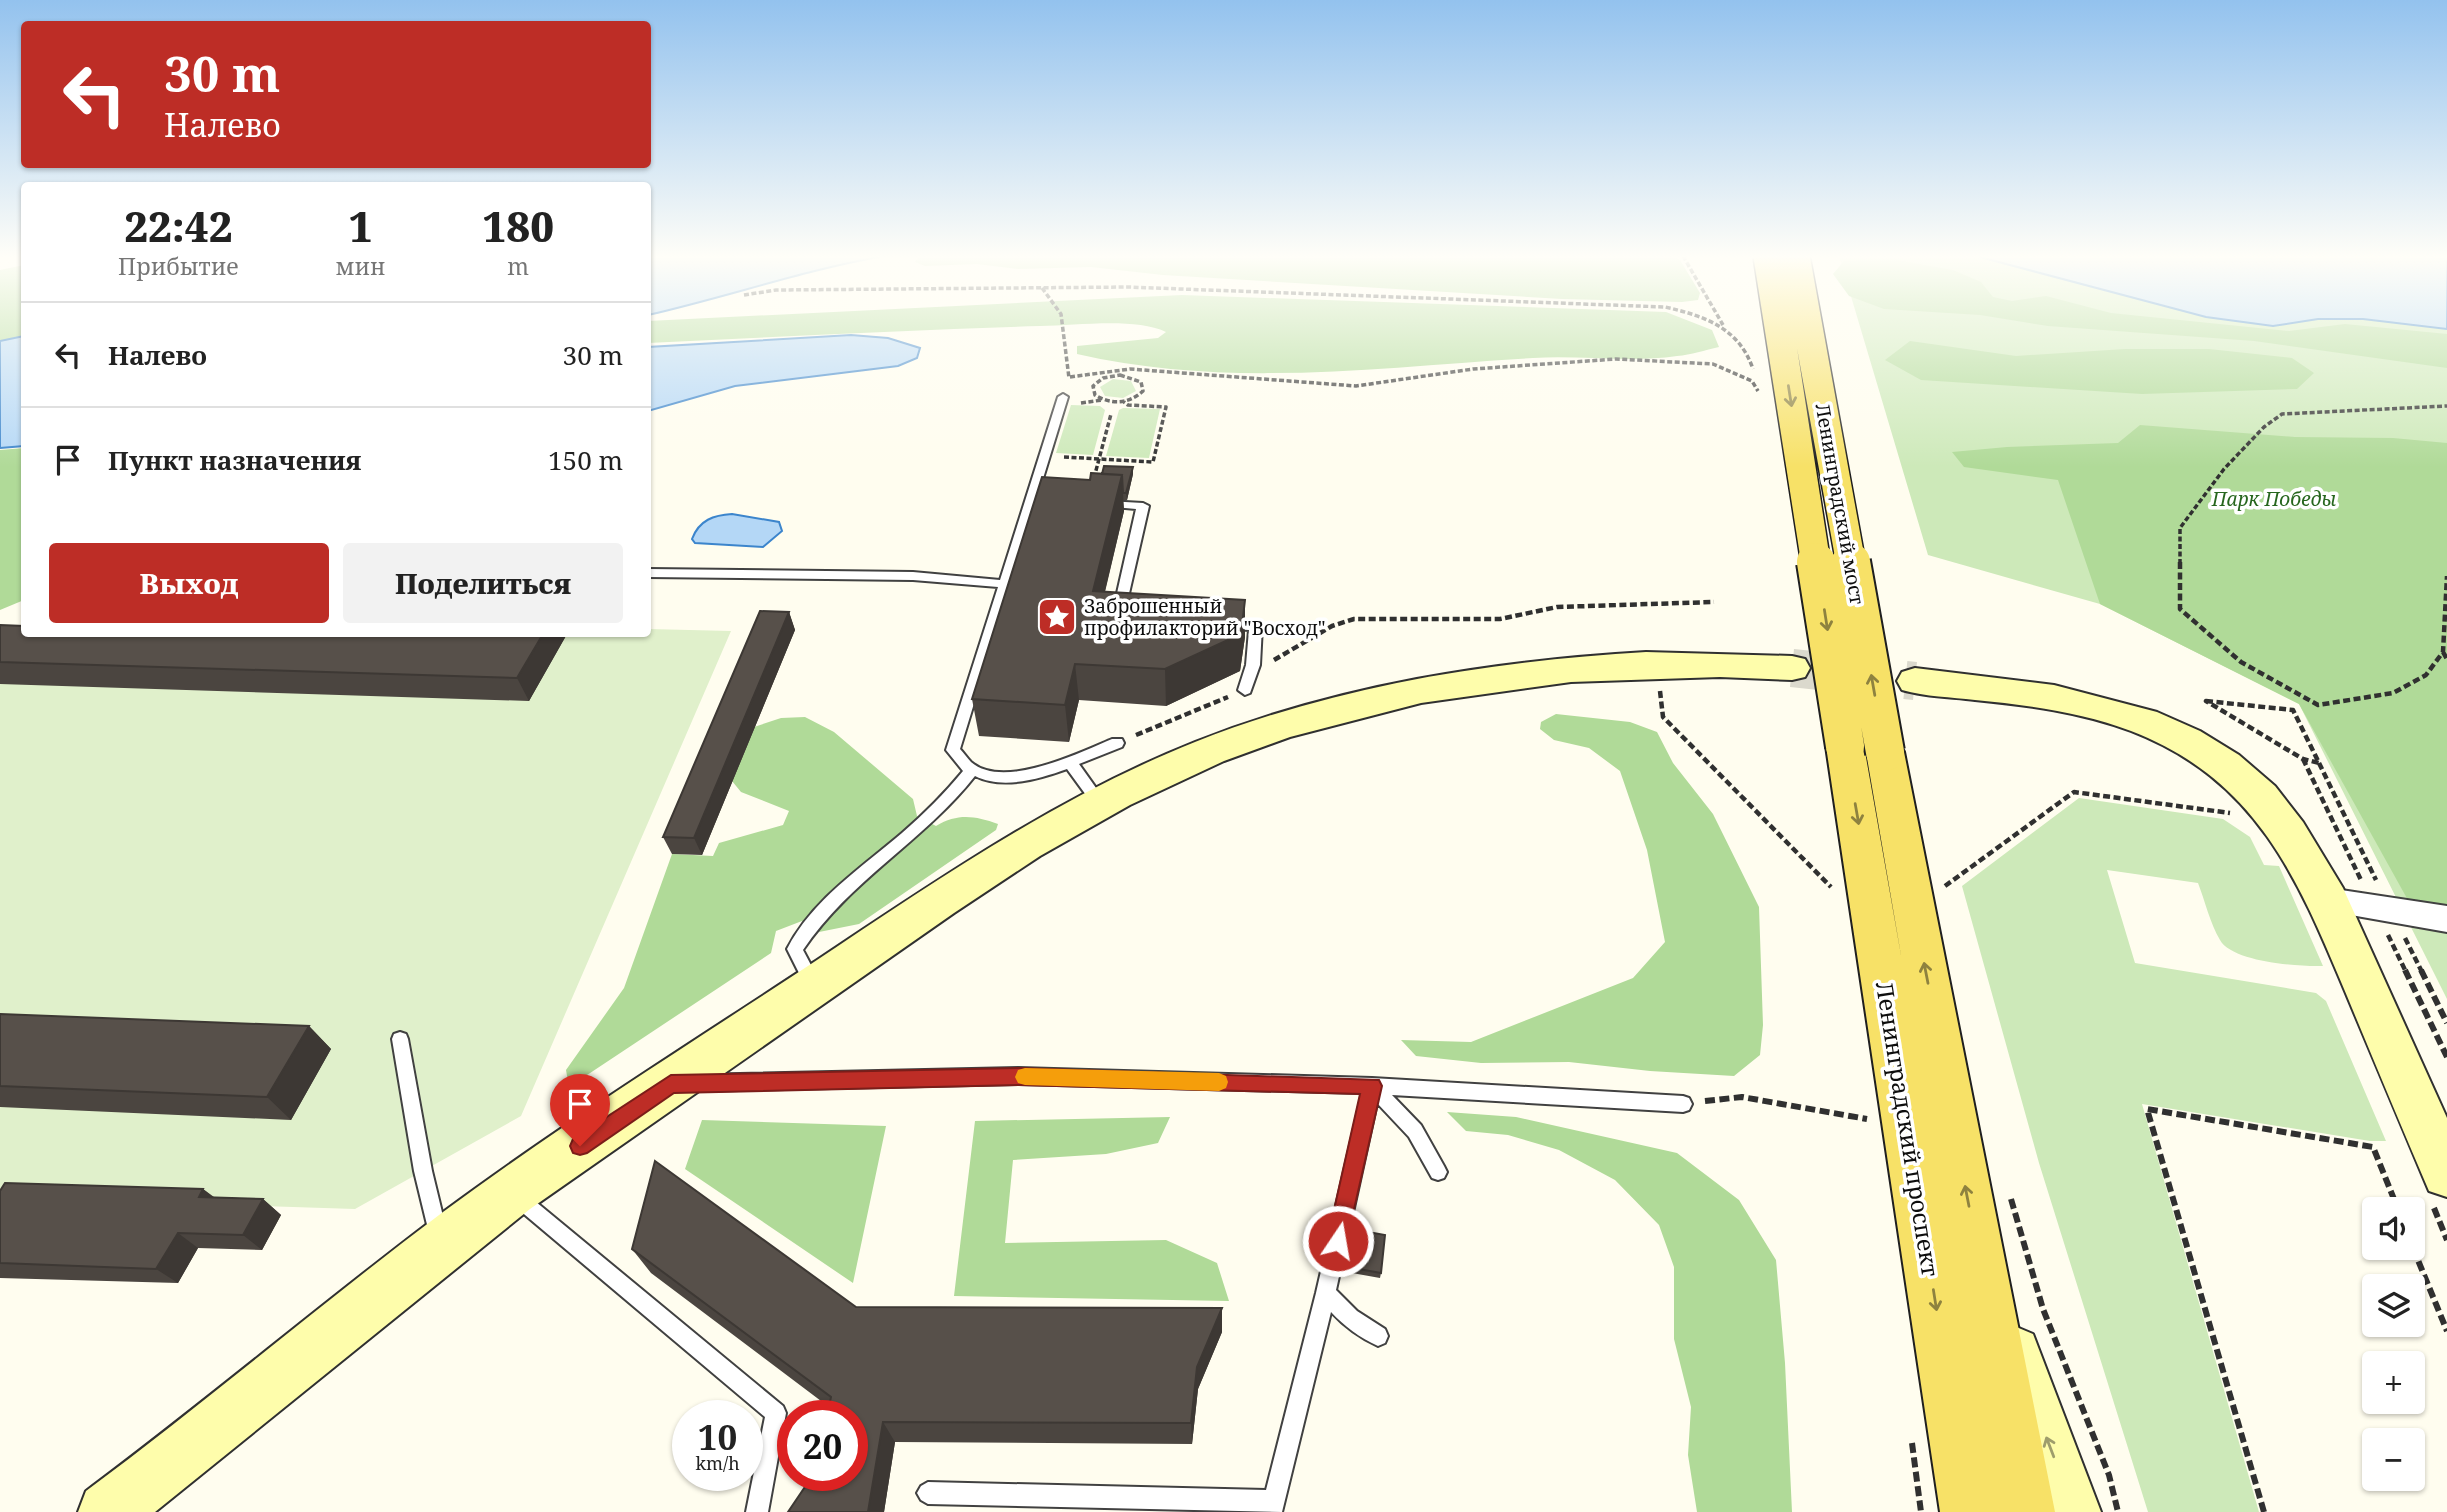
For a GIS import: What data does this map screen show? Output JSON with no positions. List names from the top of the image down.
{
  "streets": {
    "main road": ["Ленинградский мост", "Ленинградский проспект"]
  },
  "crossings": [
    ["Ленинградский мост", "Ленинградский проспект"]
  ],
  "parks": ["Парк Победы"],
  "places": {
    "place": ["Заброшенный профилакторий \"Восход\""]
  },
  "page": {
    "turn": ["30 m", "Налево"],
    "eta": [
      "22:42",
      "Прибытие",
      "1",
      "мин",
      "180",
      "m"
    ],
    "list": [
      {
        "name": "Налево",
        "value": "30 m"
      },
      {
        "name": "Пункт назначения",
        "value": "150 m"
      }
    ],
    "buttons": ["Выход", "Поделиться"],
    "map_buttons": ["+", "−"],
    "speed": "10 km/h",
    "limit": "20"
  }
}
